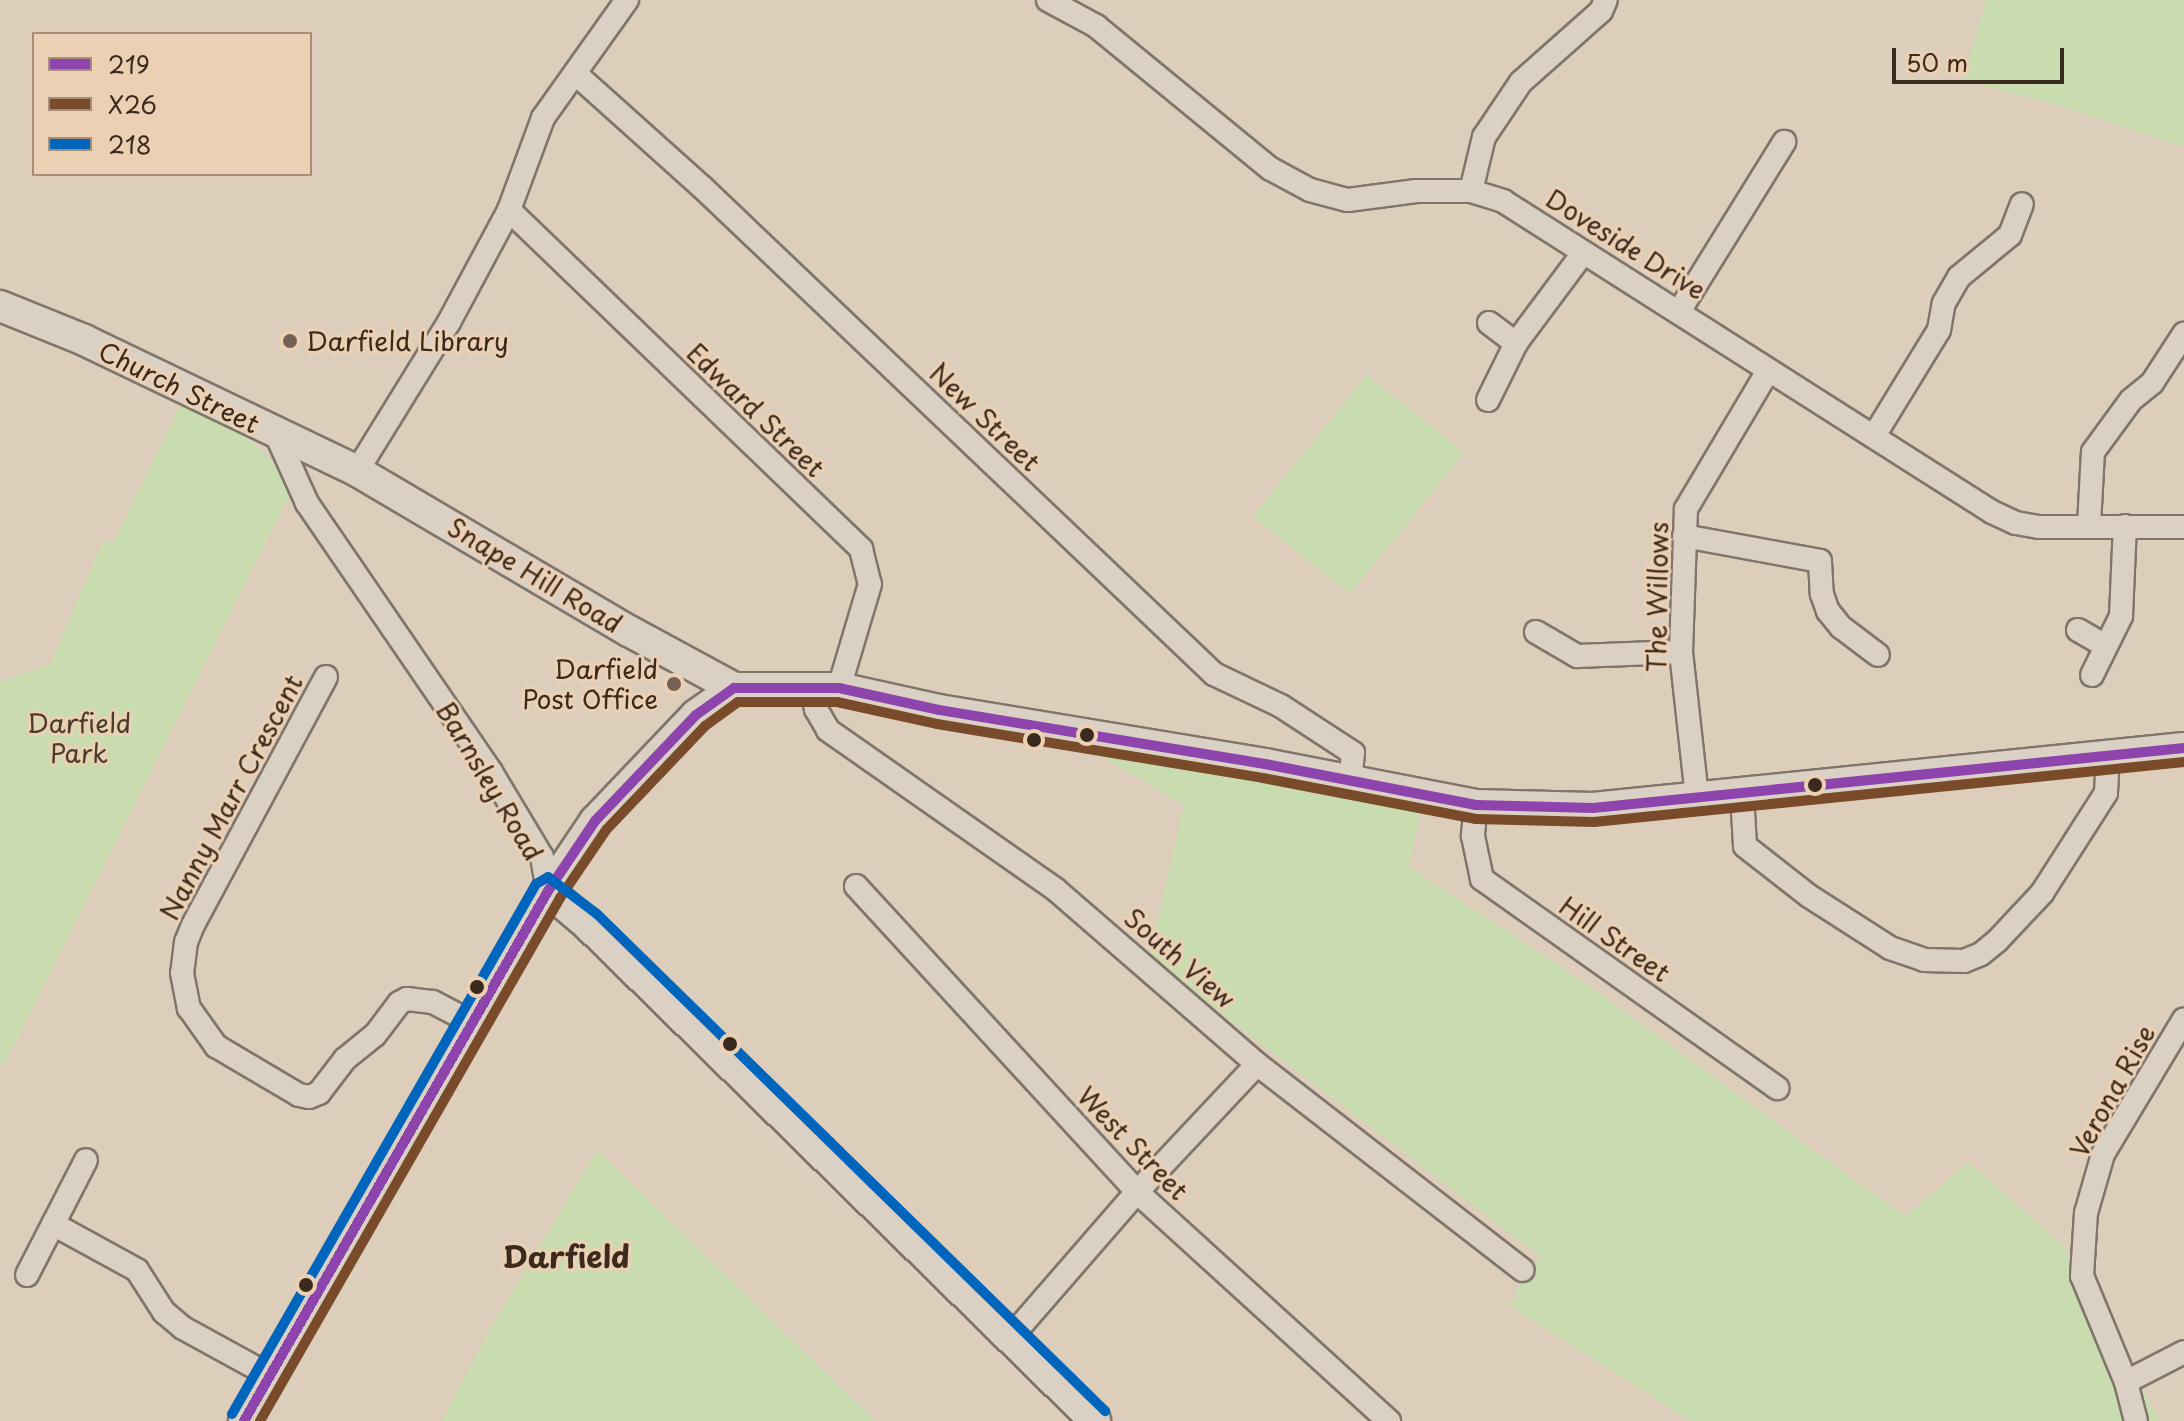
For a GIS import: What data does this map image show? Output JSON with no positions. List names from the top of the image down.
{
  "streets": {
    "main road": ["Church Street", "Snape Hill Road", "Barnsley Road"],
    "street": [
      "Doveside Drive",
      "Edward Street",
      "New Street",
      "The Willows",
      "Nanny Marr Crescent",
      "Hill Street",
      "South View",
      "Verona Rise",
      "West Street"
    ]
  },
  "crossings": [
    ["Doveside Drive", "The Willows"],
    ["Church Street", "Snape Hill Road"],
    ["Church Street", "Barnsley Road"],
    ["Edward Street", "South View"]
  ],
  "districts": ["Darfield"],
  "parks": ["Darfield Park"],
  "places": ["Darfield Library", "Darfield Post Office"],
  "lines": ["transit line 219", "transit line X26", "transit line 218"],
  "legend": ["219", "X26", "218"],
  "scale_bar": "50 m"
}
